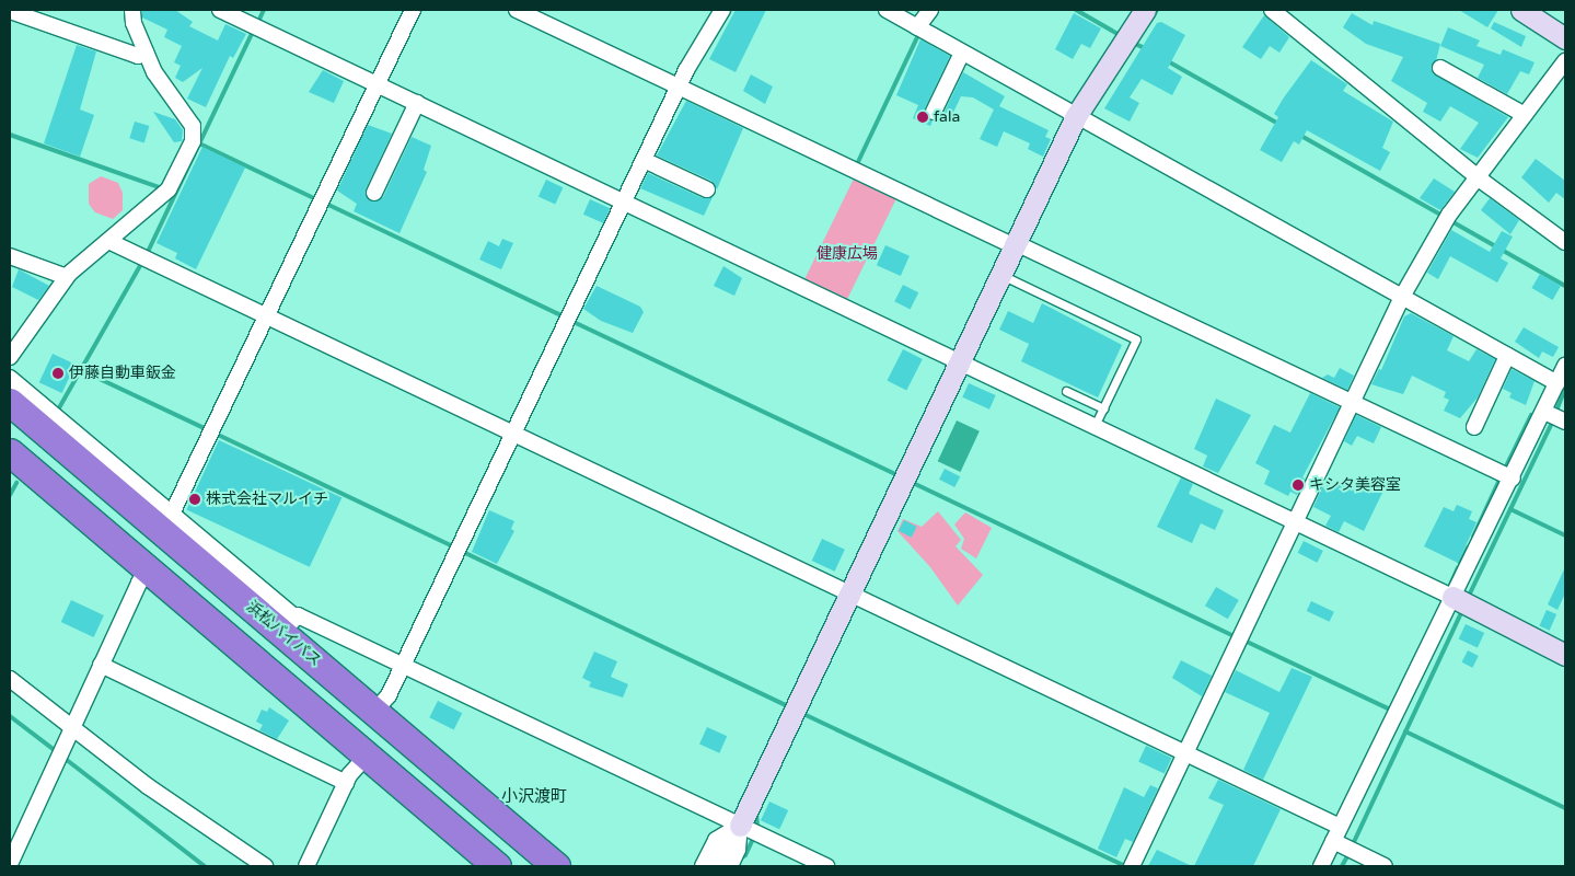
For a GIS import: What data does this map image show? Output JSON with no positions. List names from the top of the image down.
{
  "streets": {
    "highway": ["浜松バイパス"]
  },
  "districts": ["小沢渡町"],
  "parks": ["健康広場"],
  "places": [
    "fala",
    "伊藤自動車鈑金",
    "キシタ美容室",
    "株式会社マルイチ"
  ]
}
